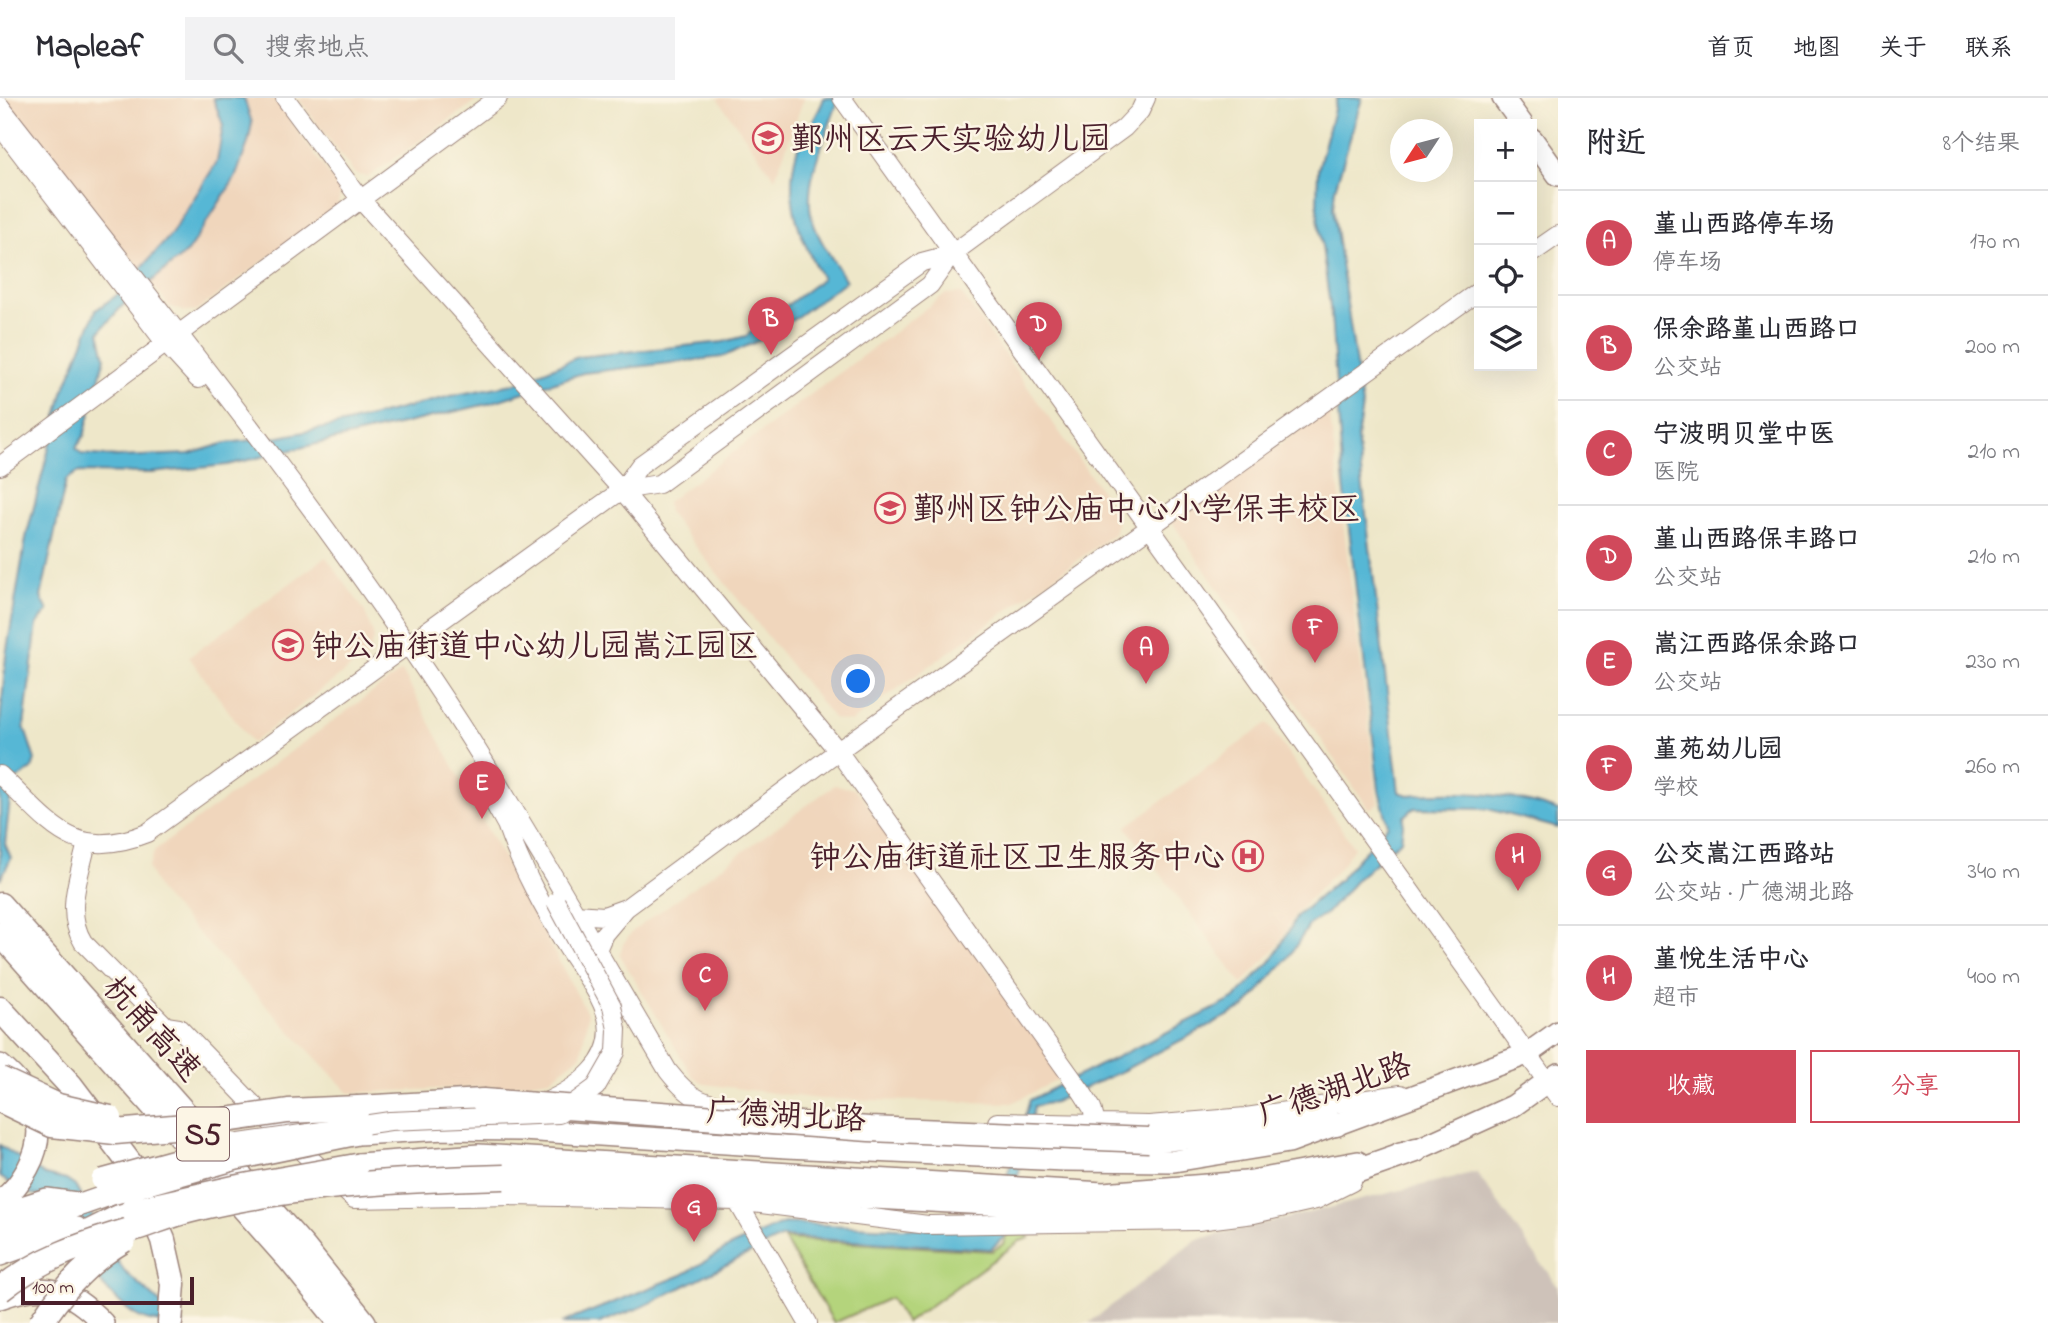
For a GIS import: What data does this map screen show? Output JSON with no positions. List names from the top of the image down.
{
  "streets": {
    "highway": ["杭甬高速", "S5"],
    "main road": ["广德湖北路"]
  },
  "places": {
    "school or university": ["鄞州区云天实验幼儿园", "鄞州区钟公庙中心小学保丰校区", "钟公庙街道中心幼儿园嵩江园区"],
    "hospital": ["钟公庙街道社区卫生服务中心"]
  },
  "scale_bar": "100 m",
  "north": "bottom left",
  "page": {
    "header": "Mapleaf",
    "search": "搜索地点",
    "nav": [
      "首页",
      "地图",
      "关于",
      "联系"
    ],
    "heading": ["附近", "8个结果"],
    "map_buttons": ["+", "−"],
    "list": [
      {
        "mark": "A",
        "name": "堇山西路停车场",
        "note": "停车场",
        "value": "170 m"
      },
      {
        "mark": "B",
        "name": "保余路堇山西路口",
        "note": "公交站",
        "value": "200 m"
      },
      {
        "mark": "C",
        "name": "宁波明贝堂中医",
        "note": "医院",
        "value": "210 m"
      },
      {
        "mark": "D",
        "name": "堇山西路保丰路口",
        "note": "公交站",
        "value": "210 m"
      },
      {
        "mark": "E",
        "name": "嵩江西路保余路口",
        "note": "公交站",
        "value": "230 m"
      },
      {
        "mark": "F",
        "name": "堇苑幼儿园",
        "note": "学校",
        "value": "260 m"
      },
      {
        "mark": "G",
        "name": "公交嵩江西路站",
        "note": "公交站 · 广德湖北路",
        "value": "340 m"
      },
      {
        "mark": "H",
        "name": "堇悦生活中心",
        "note": "超市",
        "value": "400 m"
      }
    ],
    "pins": [
      "B",
      "D",
      "F",
      "A",
      "E",
      "H",
      "C",
      "G"
    ],
    "buttons": ["收藏", "分享"],
    "scale": "100 m"
  }
}
